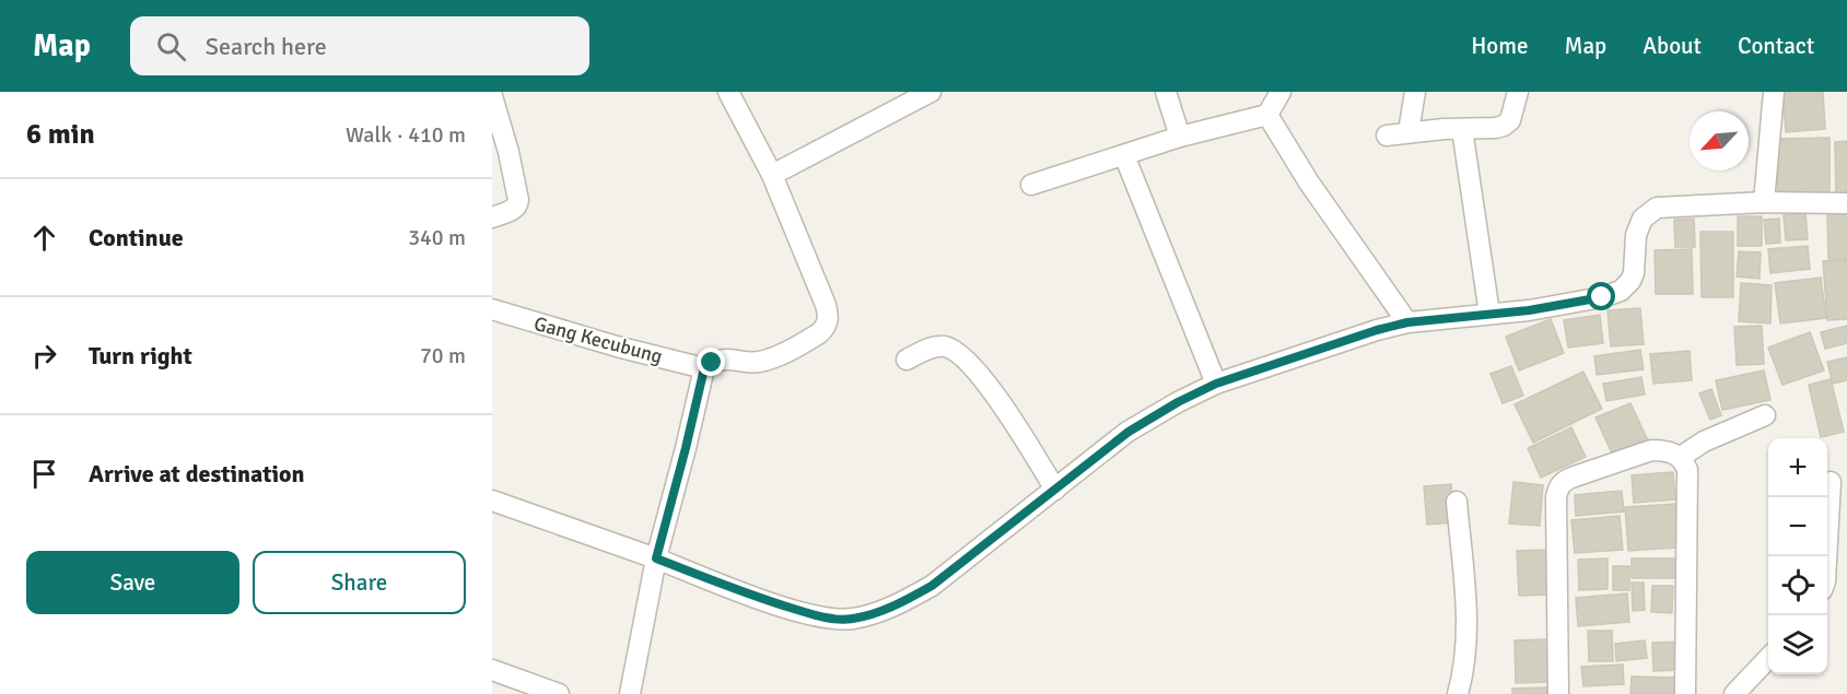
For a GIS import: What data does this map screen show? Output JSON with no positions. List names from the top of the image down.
{
  "streets": {
    "street": ["Gang Kecubung"]
  },
  "north": "bottom left",
  "page": {
    "header": "Map",
    "search": "Search here",
    "nav": [
      "Home",
      "Map",
      "About",
      "Contact"
    ],
    "heading": ["6 min", "Walk · 410 m"],
    "list": [
      ["Continue", "340 m"],
      ["Turn right", "70 m"],
      "Arrive at destination"
    ],
    "map_buttons": ["+", "−"],
    "buttons": ["Save", "Share"]
  }
}
